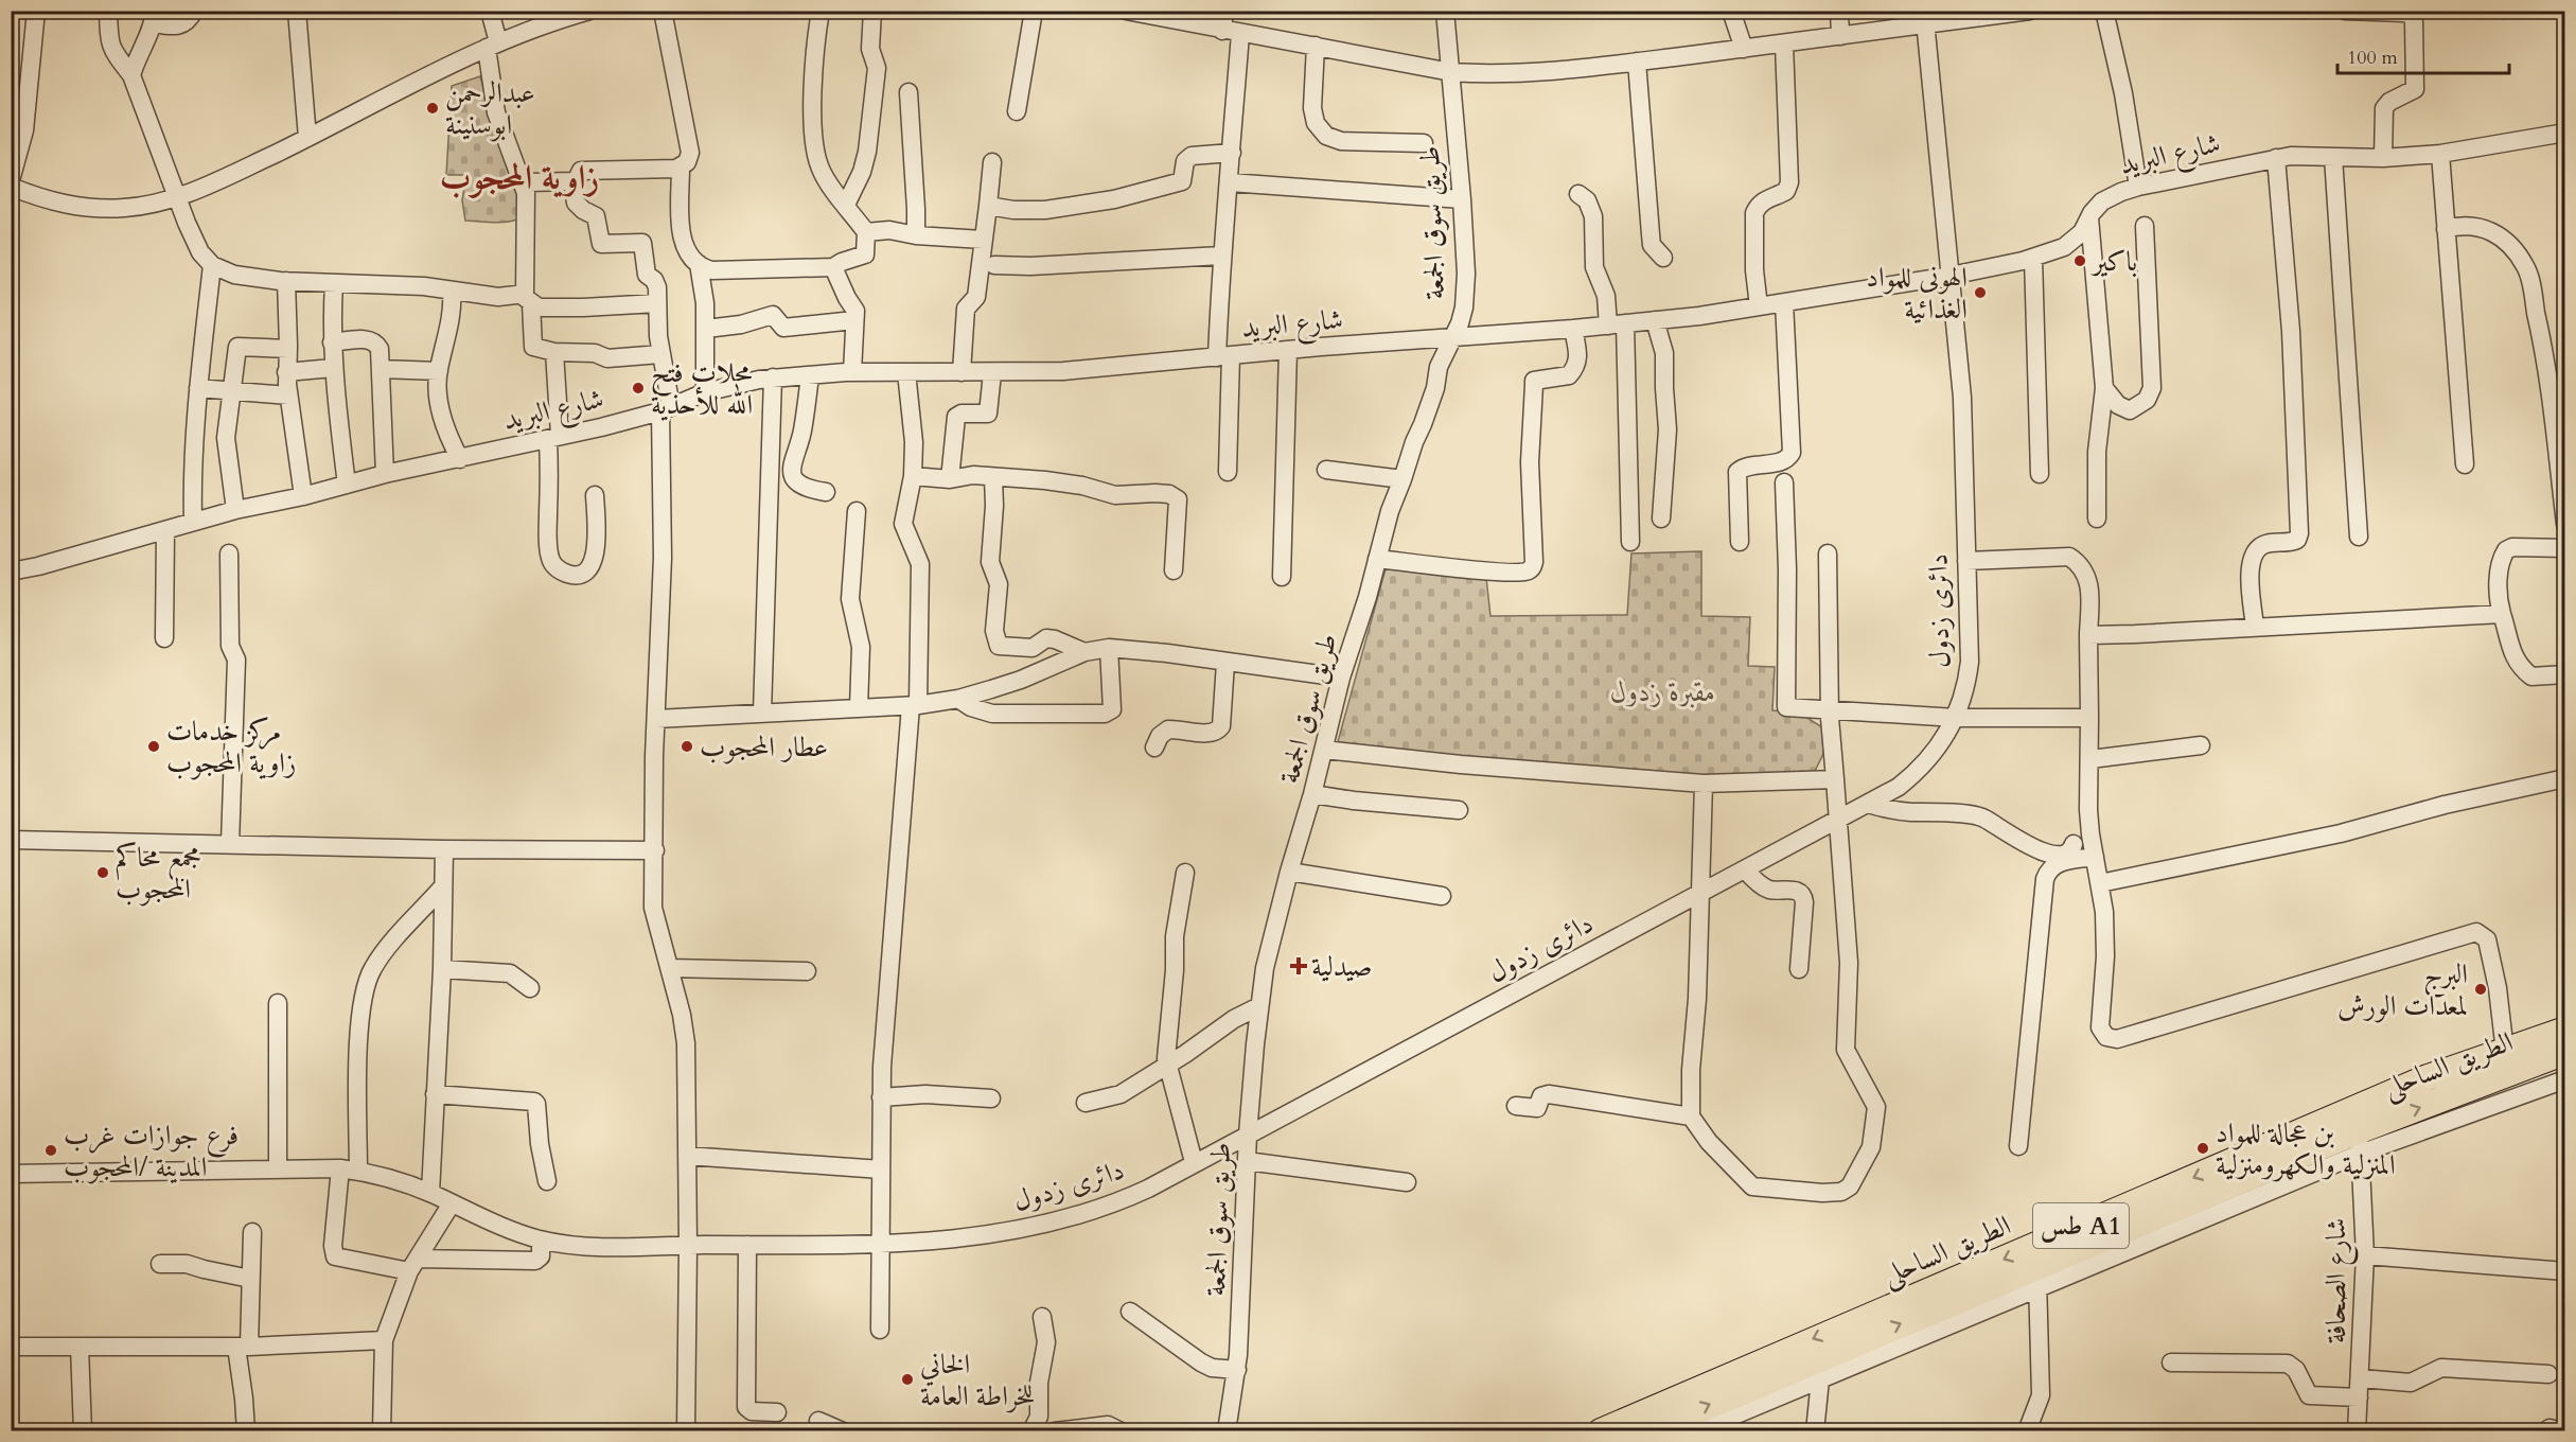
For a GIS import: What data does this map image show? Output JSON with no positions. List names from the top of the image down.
{
  "streets": {
    "highway": ["الطريق الساحلى", "طس A1"],
    "street": [
      "شارع البريد",
      "طريق سوق الجمعة",
      "دائرى زدول",
      "شارع الصحافة"
    ]
  },
  "crossings": [
    ["شارع البريد", "طريق سوق الجمعة"],
    ["شارع البريد", "دائرى زدول"],
    ["طريق سوق الجمعة", "دائرى زدول"],
    ["الطريق الساحلى", "شارع الصحافة"]
  ],
  "districts": ["زاوية المحجوب"],
  "parks": ["مقبرة زدول"],
  "places": {
    "other": [
      "عبدالرحمن ابوسنينة",
      "باكير",
      "الهونى للمواد الغذائية",
      "محلات فتح الله للأحذية",
      "مركز خدمات زاوية المحجوب",
      "عطار المحجوب",
      "مجمع محاكم المحجوب",
      "البرج لمعدات الورش",
      "بن عجالة للمواد المنزلية والكهرومنزلية",
      "فرع جوازات غرب المدينة /المحجوب",
      "الخاني للخراطة العامة"
    ],
    "health": ["صيدلية"]
  },
  "scale_bar": "100 m"
}
